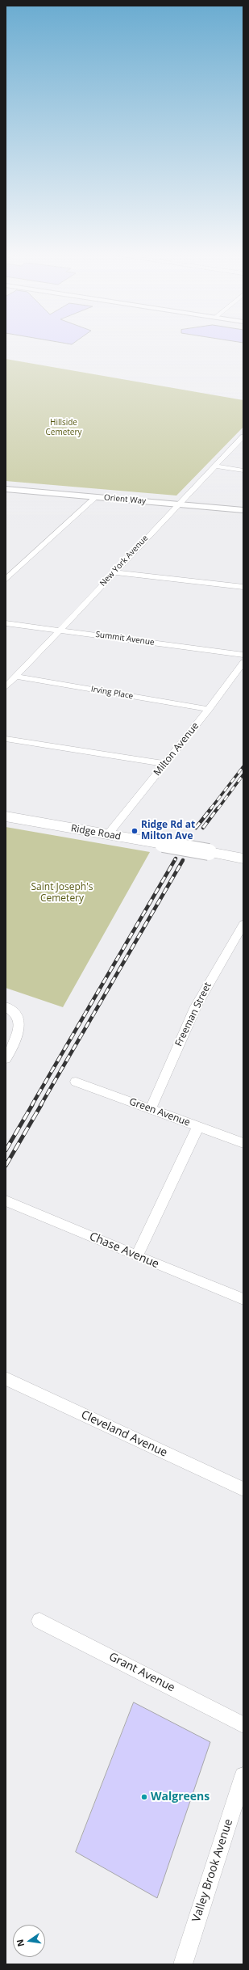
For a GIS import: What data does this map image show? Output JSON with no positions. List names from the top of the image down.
{
  "streets": {
    "main road": ["Ridge Road"],
    "street": [
      "Orient Way",
      "New York Avenue",
      "Summit Avenue",
      "Irving Place",
      "Milton Avenue",
      "Freeman Street",
      "Green Avenue",
      "Chase Avenue",
      "Cleveland Avenue",
      "Grant Avenue",
      "Valley Brook Avenue"
    ]
  },
  "crossings": [
    ["Orient Way", "New York Avenue"],
    ["New York Avenue", "Summit Avenue"],
    ["New York Avenue", "Irving Place"],
    ["Irving Place", "Milton Avenue"],
    ["Milton Avenue", "Ridge Road"],
    ["Freeman Street", "Green Avenue"]
  ],
  "parks": ["Hillside Cemetery", "Saint Joseph's Cemetery"],
  "places": ["Ridge Rd at Milton Ave", "Walgreens"],
  "north": "left"
}
